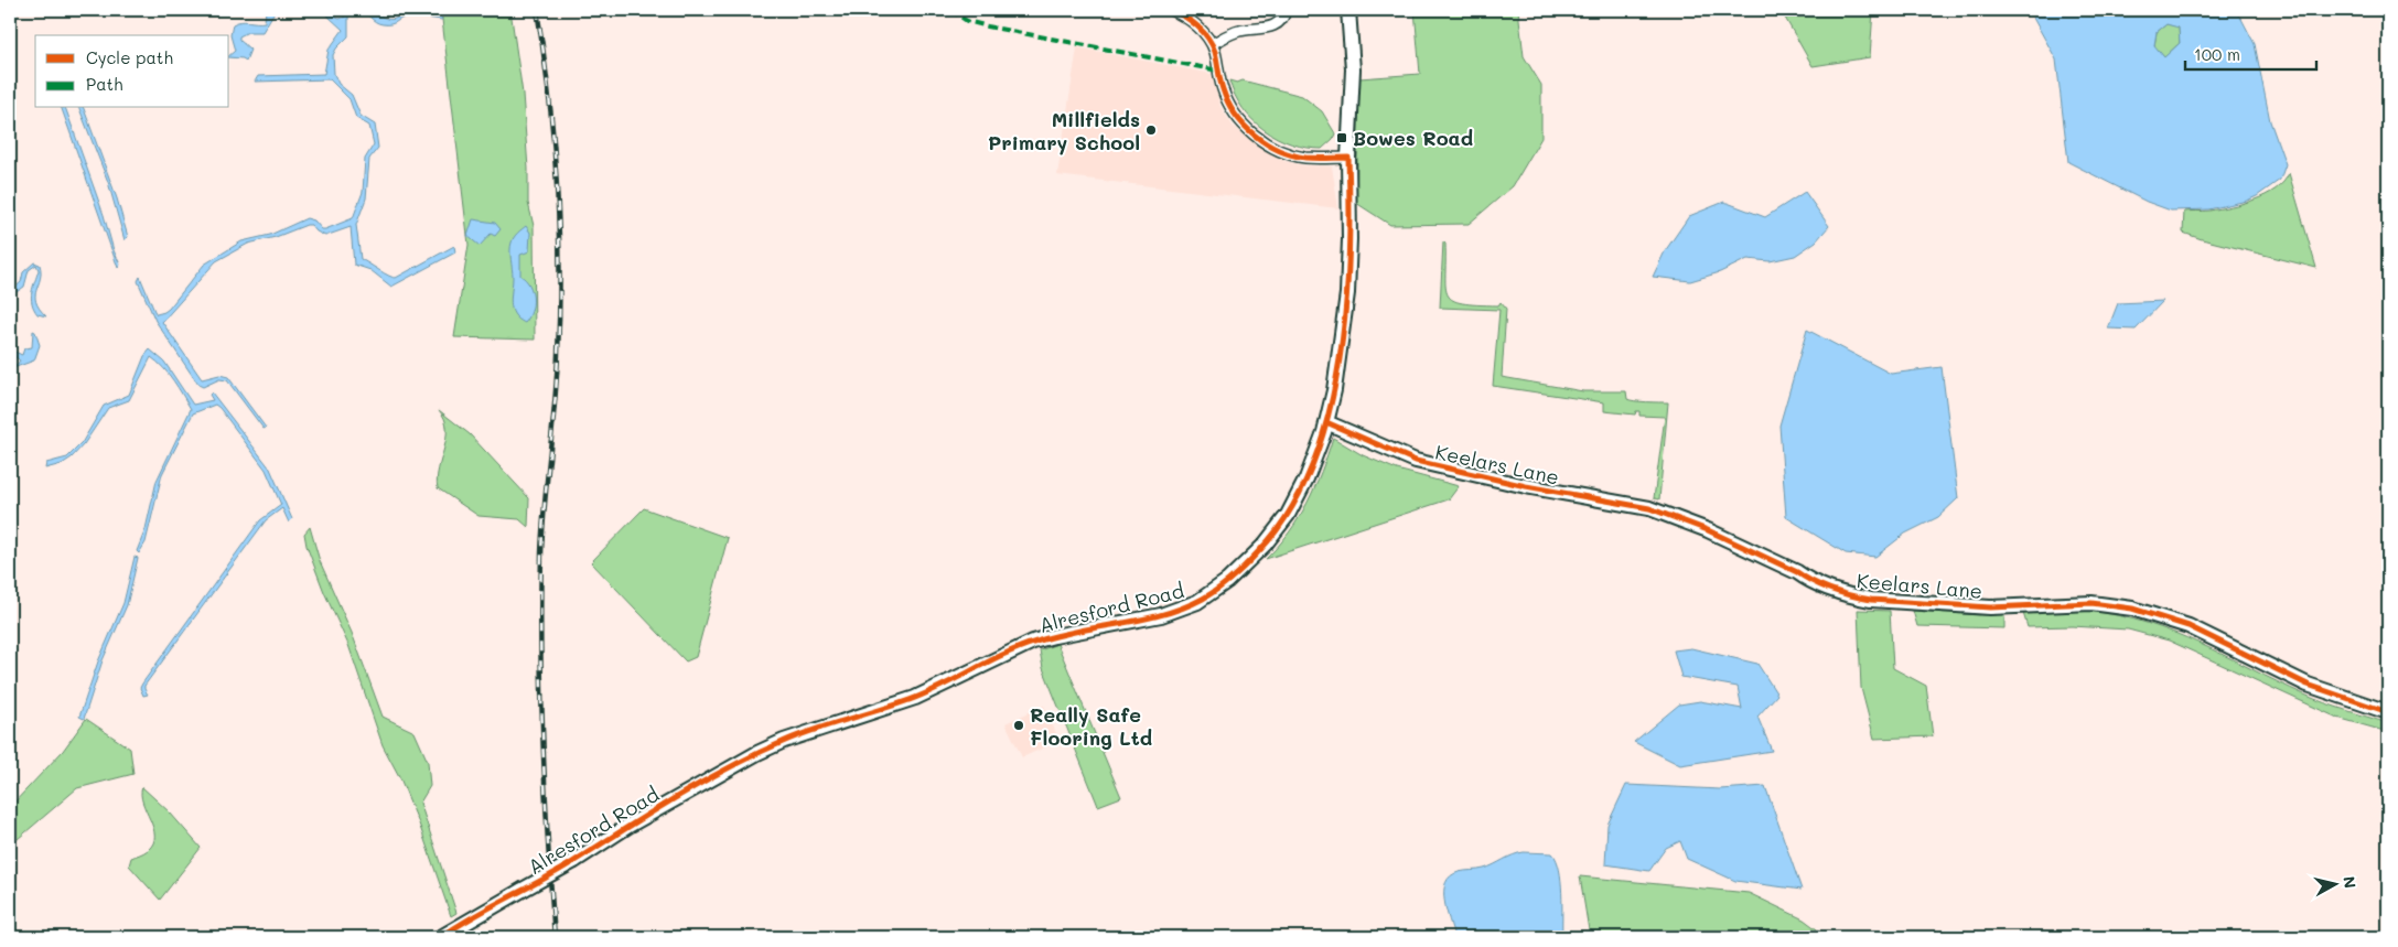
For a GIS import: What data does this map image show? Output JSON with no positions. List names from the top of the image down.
{
  "streets": {
    "street": ["Keelars Lane", "Alresford Road"]
  },
  "crossings": [
    ["Keelars Lane", "Alresford Road"]
  ],
  "places": {
    "other": ["Millfields Primary School", "Really Safe Flooring Ltd"],
    "transit": ["Bowes Road"]
  },
  "legend": ["Cycle path", "Path"],
  "scale_bar": "100 m",
  "north": "right"
}
